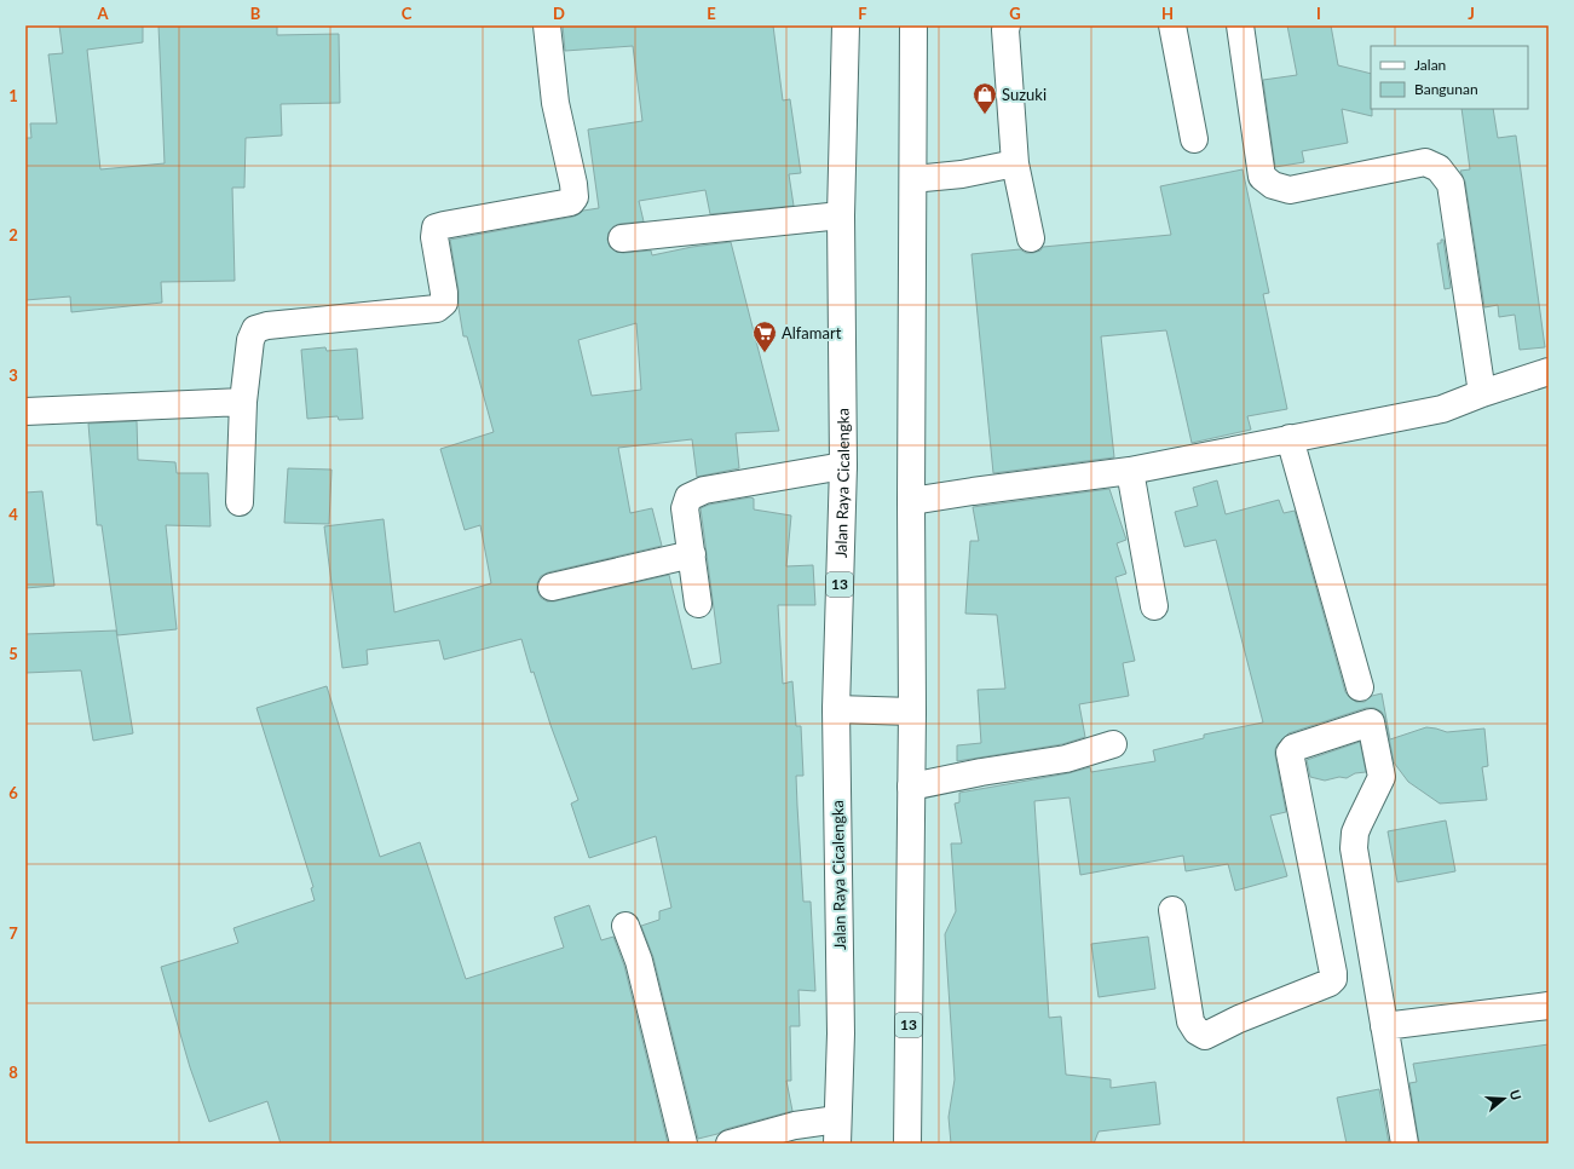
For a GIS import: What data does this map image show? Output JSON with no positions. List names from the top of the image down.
{
  "streets": {
    "main road": ["Jalan Raya Cicalengka", "13"]
  },
  "places": {
    "shop": ["Suzuki"],
    "supermarket": ["Alfamart"]
  },
  "legend": ["Jalan", "Bangunan"],
  "north": "right",
  "grid": {
    "columns": [
      "A",
      "B",
      "C",
      "D",
      "E",
      "F",
      "G",
      "H",
      "I",
      "J"
    ],
    "rows": [
      "1",
      "2",
      "3",
      "4",
      "5",
      "6",
      "7",
      "8"
    ]
  }
}
